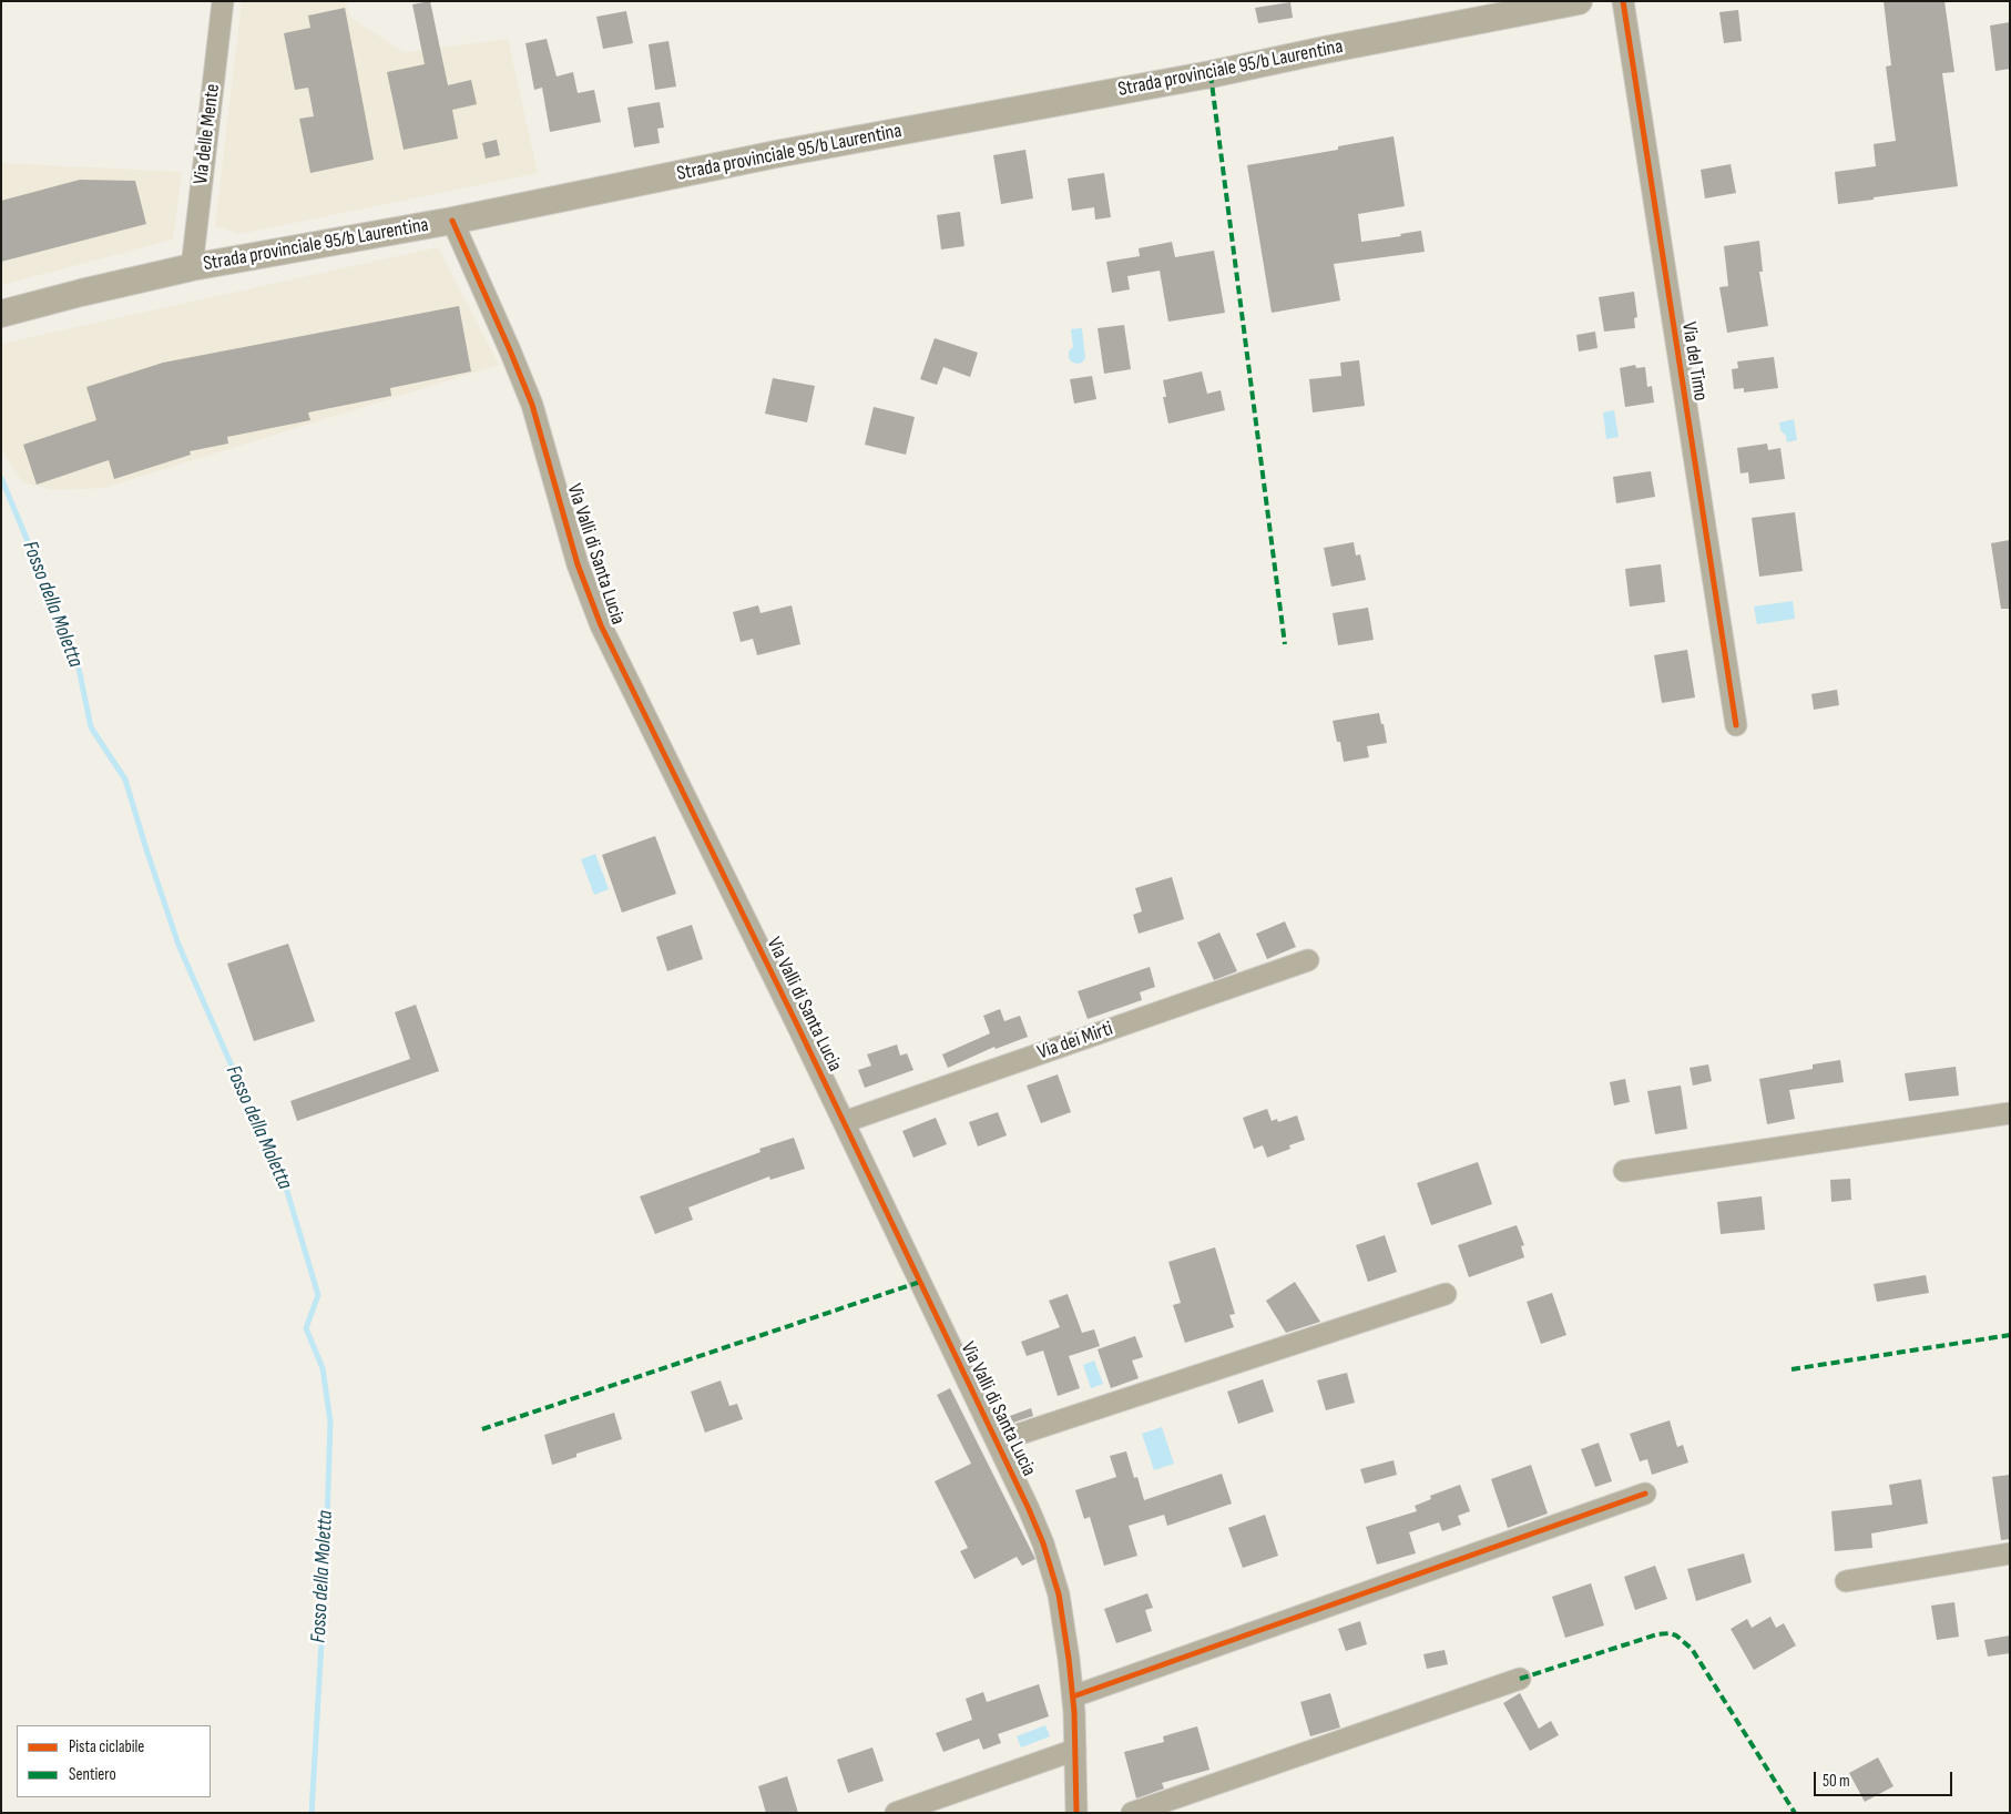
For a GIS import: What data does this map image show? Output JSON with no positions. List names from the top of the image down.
{
  "streets": {
    "main road": ["Strada provinciale 95/b Laurentina"],
    "street": [
      "Via delle Mente",
      "Via del Timo",
      "Via Valli di Santa Lucia",
      "Via dei Mirti"
    ]
  },
  "crossings": [
    ["Strada provinciale 95/b Laurentina", "Via delle Mente"],
    ["Strada provinciale 95/b Laurentina", "Via Valli di Santa Lucia"],
    ["Via Valli di Santa Lucia", "Via dei Mirti"]
  ],
  "water": ["Fosso della Moletta"],
  "legend": ["Pista ciclabile", "Sentiero"],
  "scale_bar": "50 m"
}
